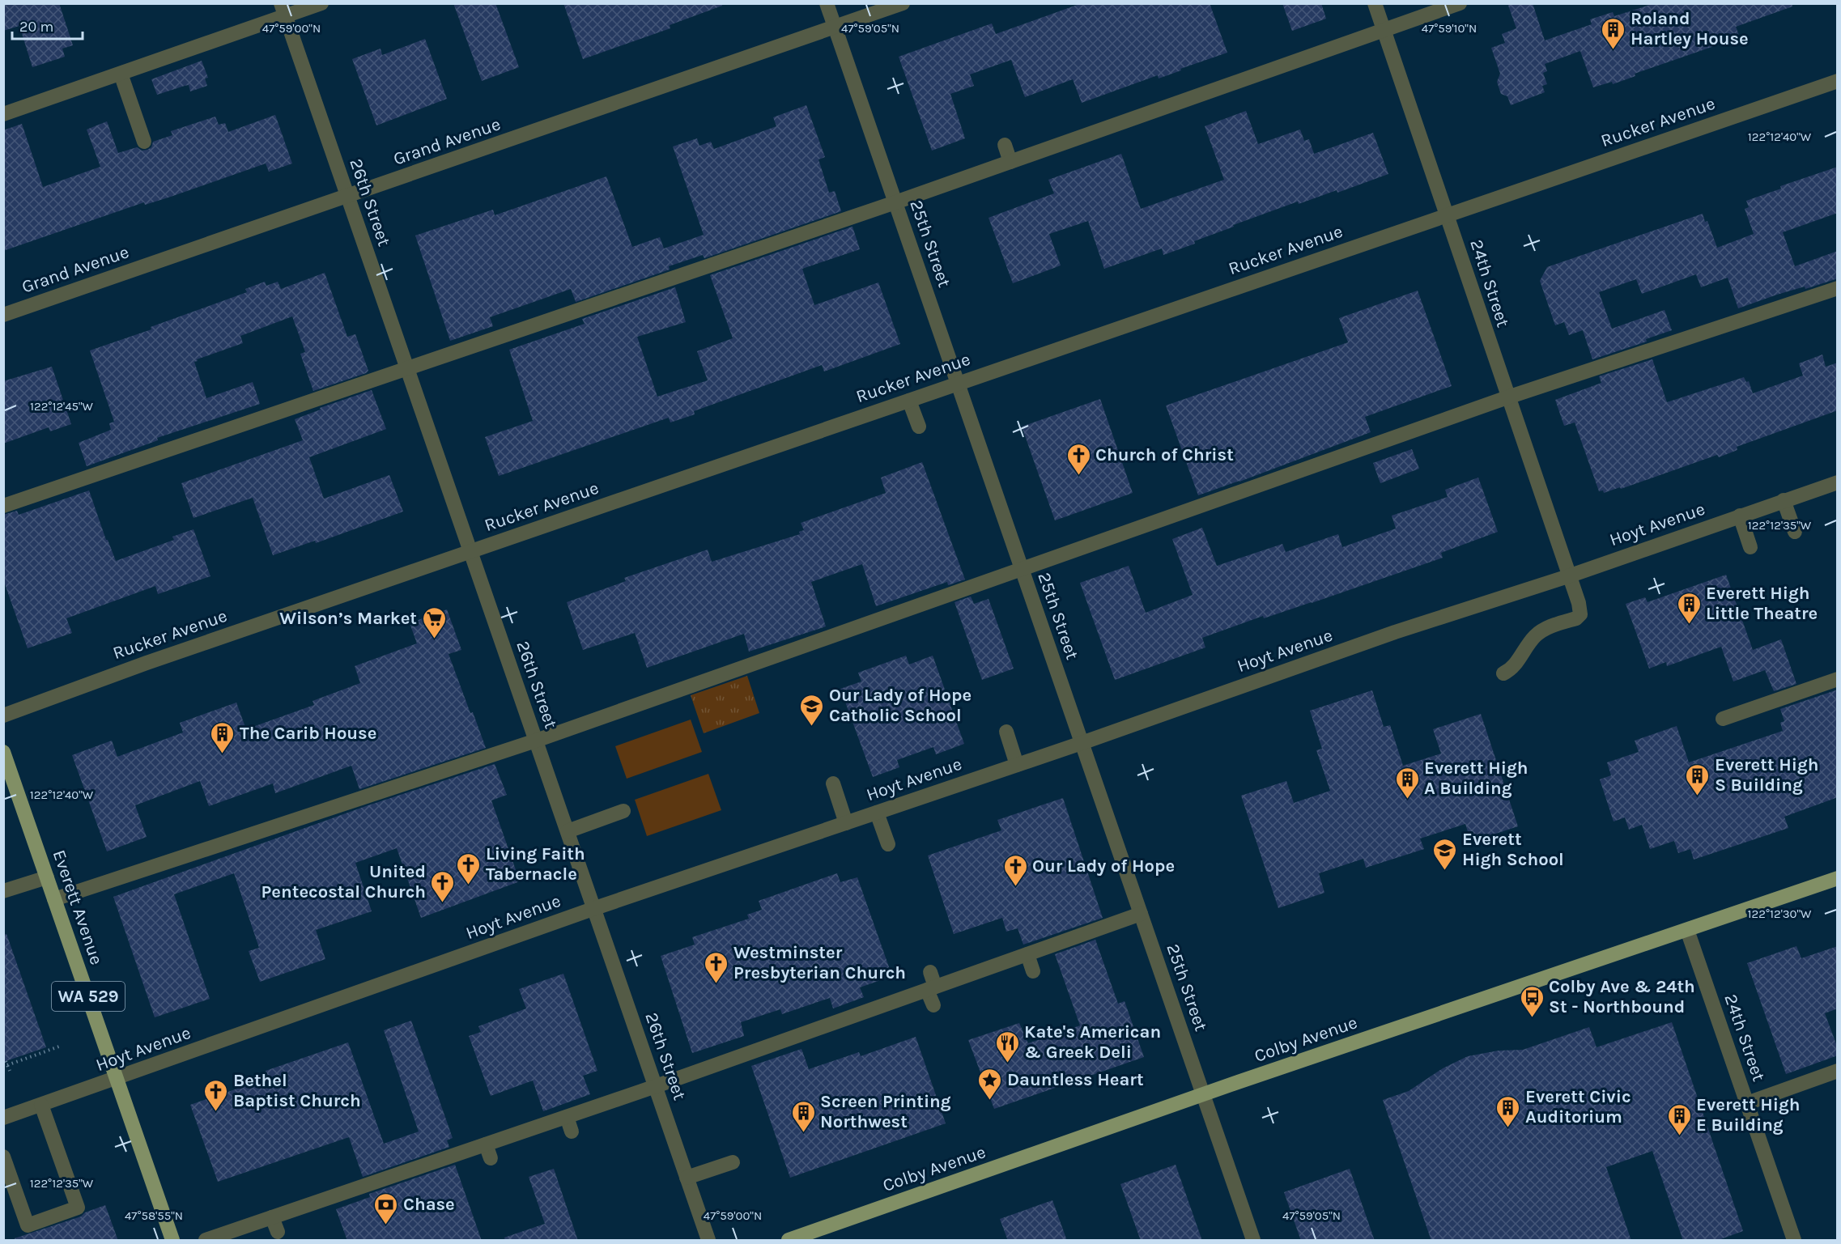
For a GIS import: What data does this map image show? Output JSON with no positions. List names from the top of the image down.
{
  "streets": {
    "main road": ["Everett Avenue", "WA 529", "Colby Avenue"],
    "street": [
      "Rucker Avenue",
      "Grand Avenue",
      "26th Street",
      "25th Street",
      "24th Street",
      "Hoyt Avenue"
    ]
  },
  "crossings": [
    ["Rucker Avenue", "26th Street"],
    ["Rucker Avenue", "25th Street"],
    ["Rucker Avenue", "24th Street"],
    ["Grand Avenue", "26th Street"],
    ["Grand Avenue", "25th Street"],
    ["26th Street", "Hoyt Avenue"],
    ["25th Street", "Hoyt Avenue"],
    ["25th Street", "Colby Avenue"],
    ["24th Street", "Hoyt Avenue"],
    ["24th Street", "Colby Avenue"],
    ["Hoyt Avenue", "Everett Avenue"]
  ],
  "places": {
    "building": [
      "Roland Hartley House",
      "Everett High Little Theatre",
      "The Carib House",
      "Everett High S Building",
      "Everett High A Building",
      "Everett Civic Auditorium",
      "Screen Printing Northwest",
      "Everett High E Building"
    ],
    "church": [
      "Church of Christ",
      "Living Faith Tabernacle",
      "Our Lady of Hope",
      "United Pentecostal Church",
      "Westminster Presbyterian Church",
      "Bethel Baptist Church"
    ],
    "supermarket": ["Wilson’s Market"],
    "school or university": ["Our Lady of Hope Catholic School", "Everett High School"],
    "bus stop": ["Colby Ave & 24th St - Northbound"],
    "restaurant": ["Kate's American & Greek Deli"],
    "place": ["Dauntless Heart"],
    "bank": ["Chase"]
  },
  "scale_bar": "20 m",
  "coordinates": [
    "47°59'00\"N",
    "47°59'05\"N",
    "47°59'10\"N",
    "122°12'40\"W",
    "122°12'45\"W",
    "122°12'35\"W",
    "122°12'30\"W",
    "47°58'55\"N"
  ]
}
